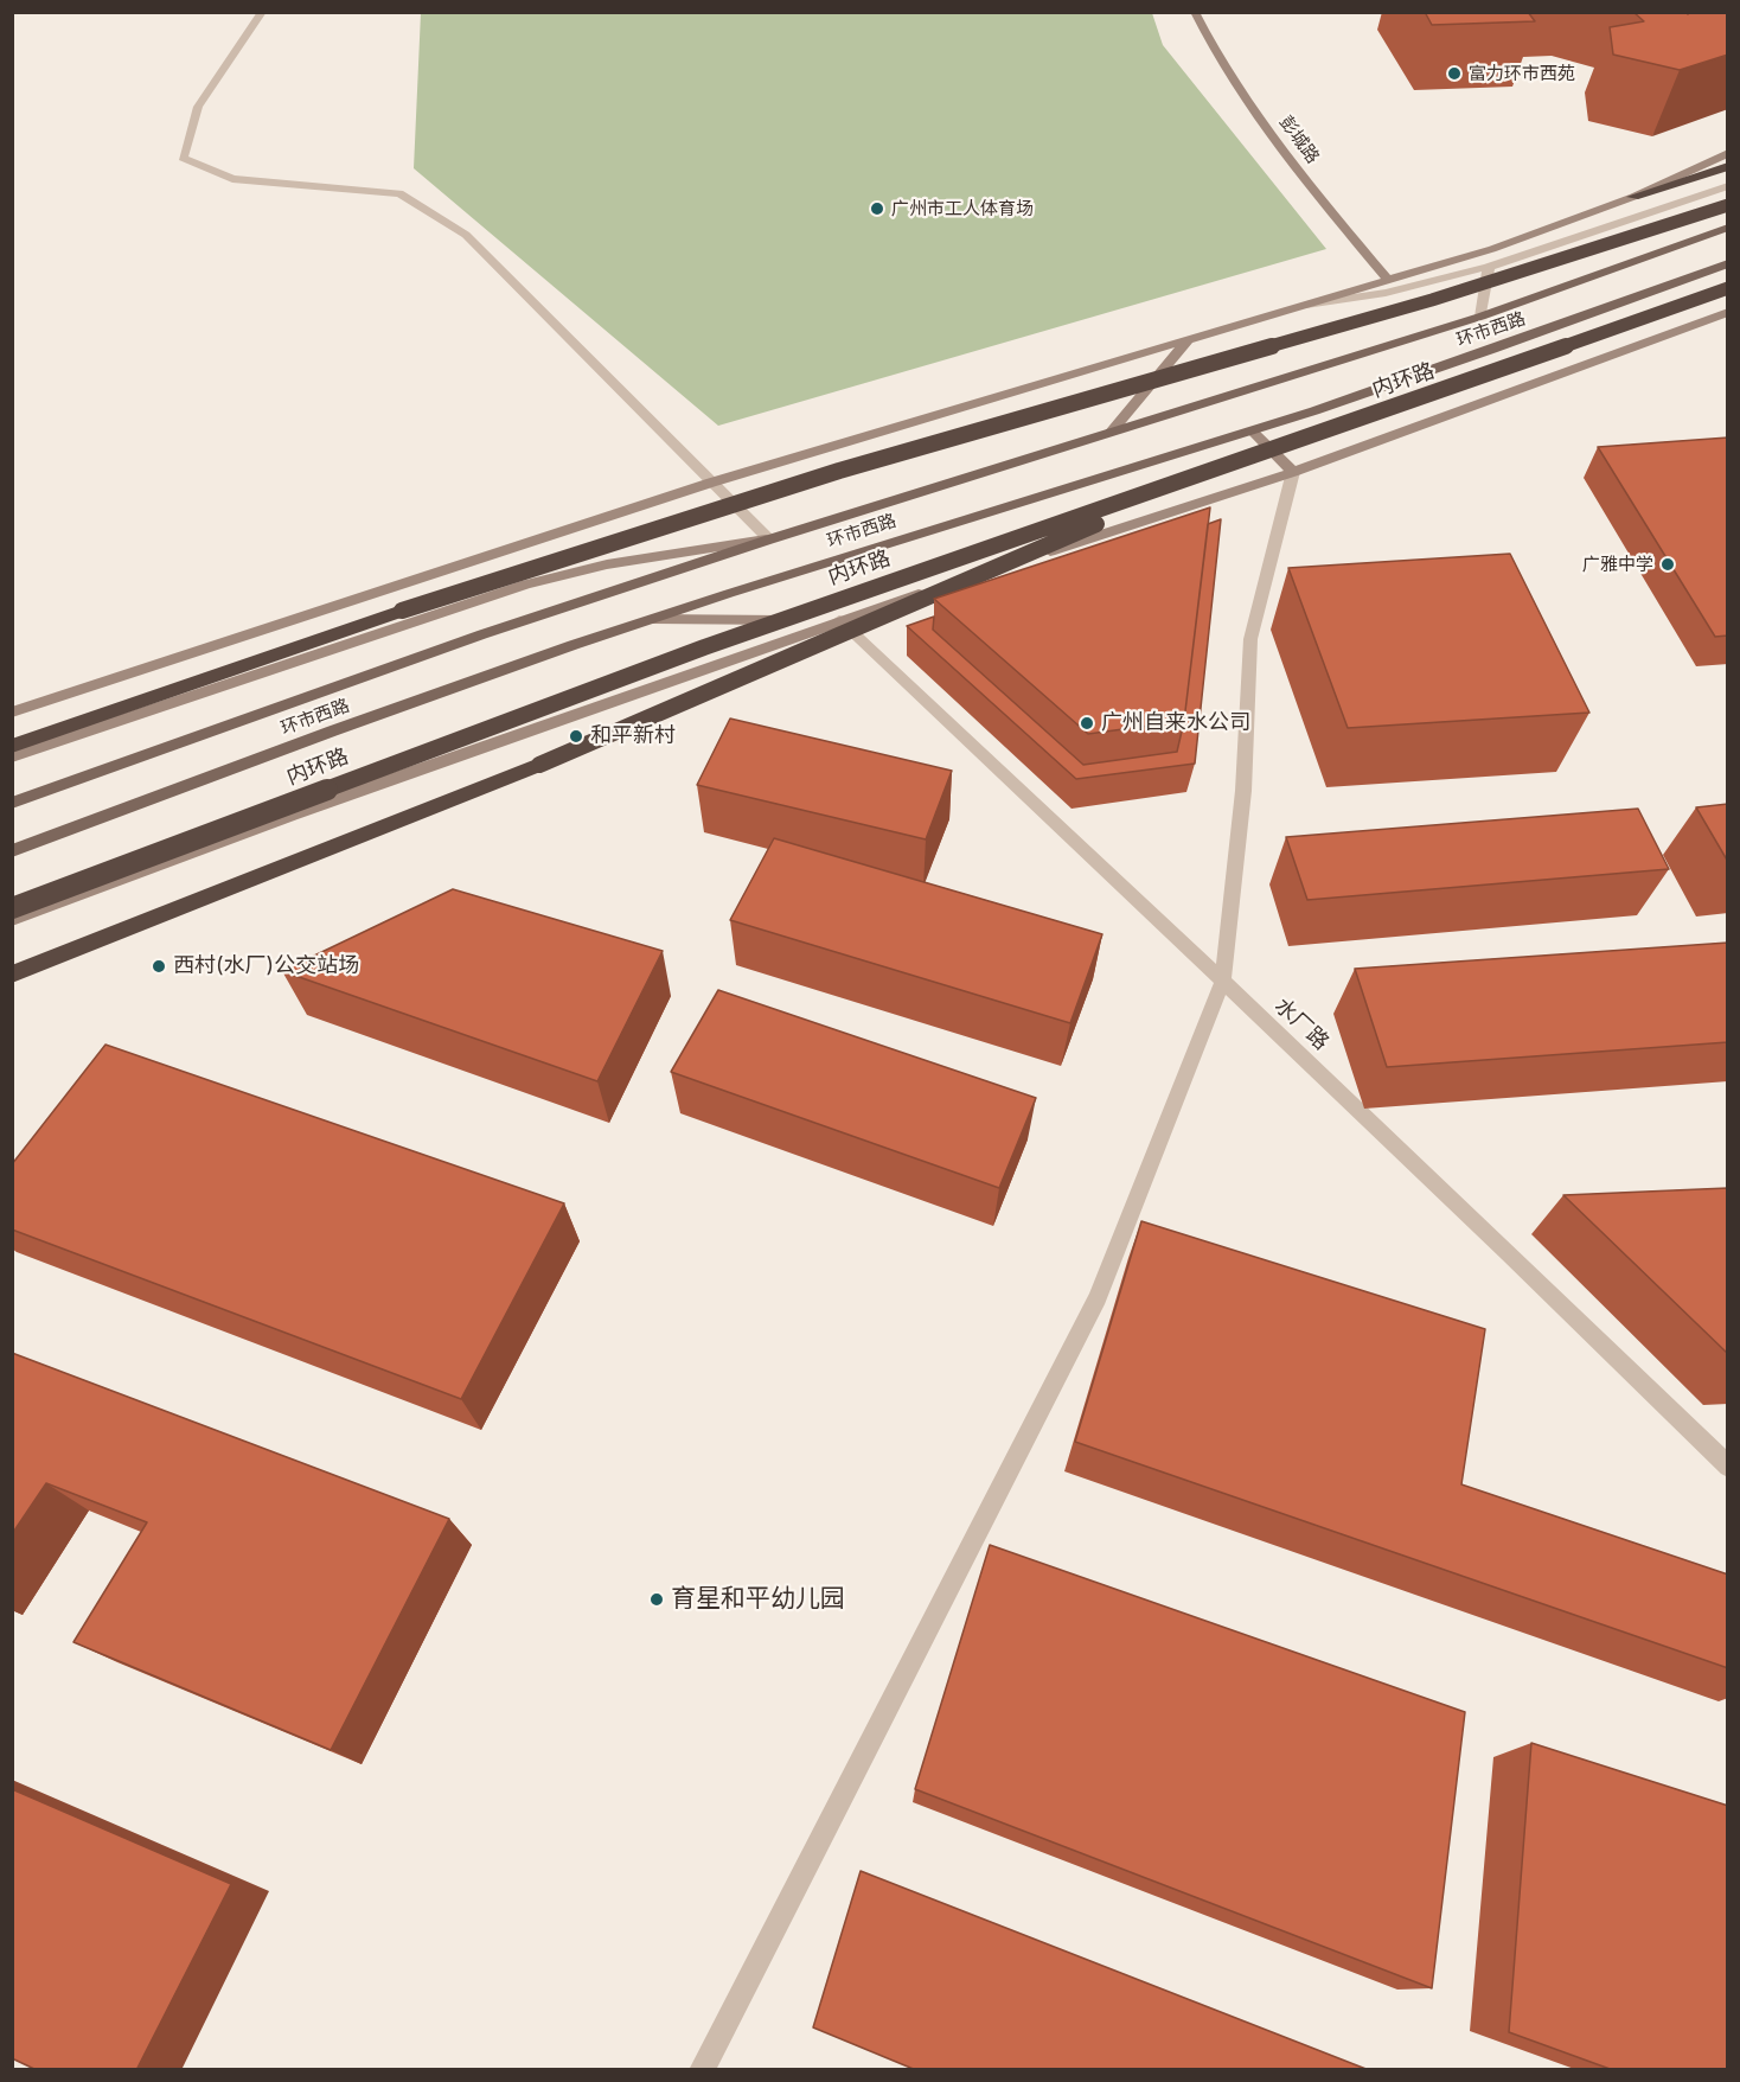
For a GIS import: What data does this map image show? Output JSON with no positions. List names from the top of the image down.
{
  "streets": {
    "highway": ["内环路"],
    "main road": ["彭城路", "环市西路"],
    "street": ["水厂路"]
  },
  "places": [
    "富力环市西苑",
    "广州市工人体育场",
    "广雅中学",
    "广州自来水公司",
    "和平新村",
    "西村(水厂)公交站场",
    "育星和平幼儿园"
  ]
}
